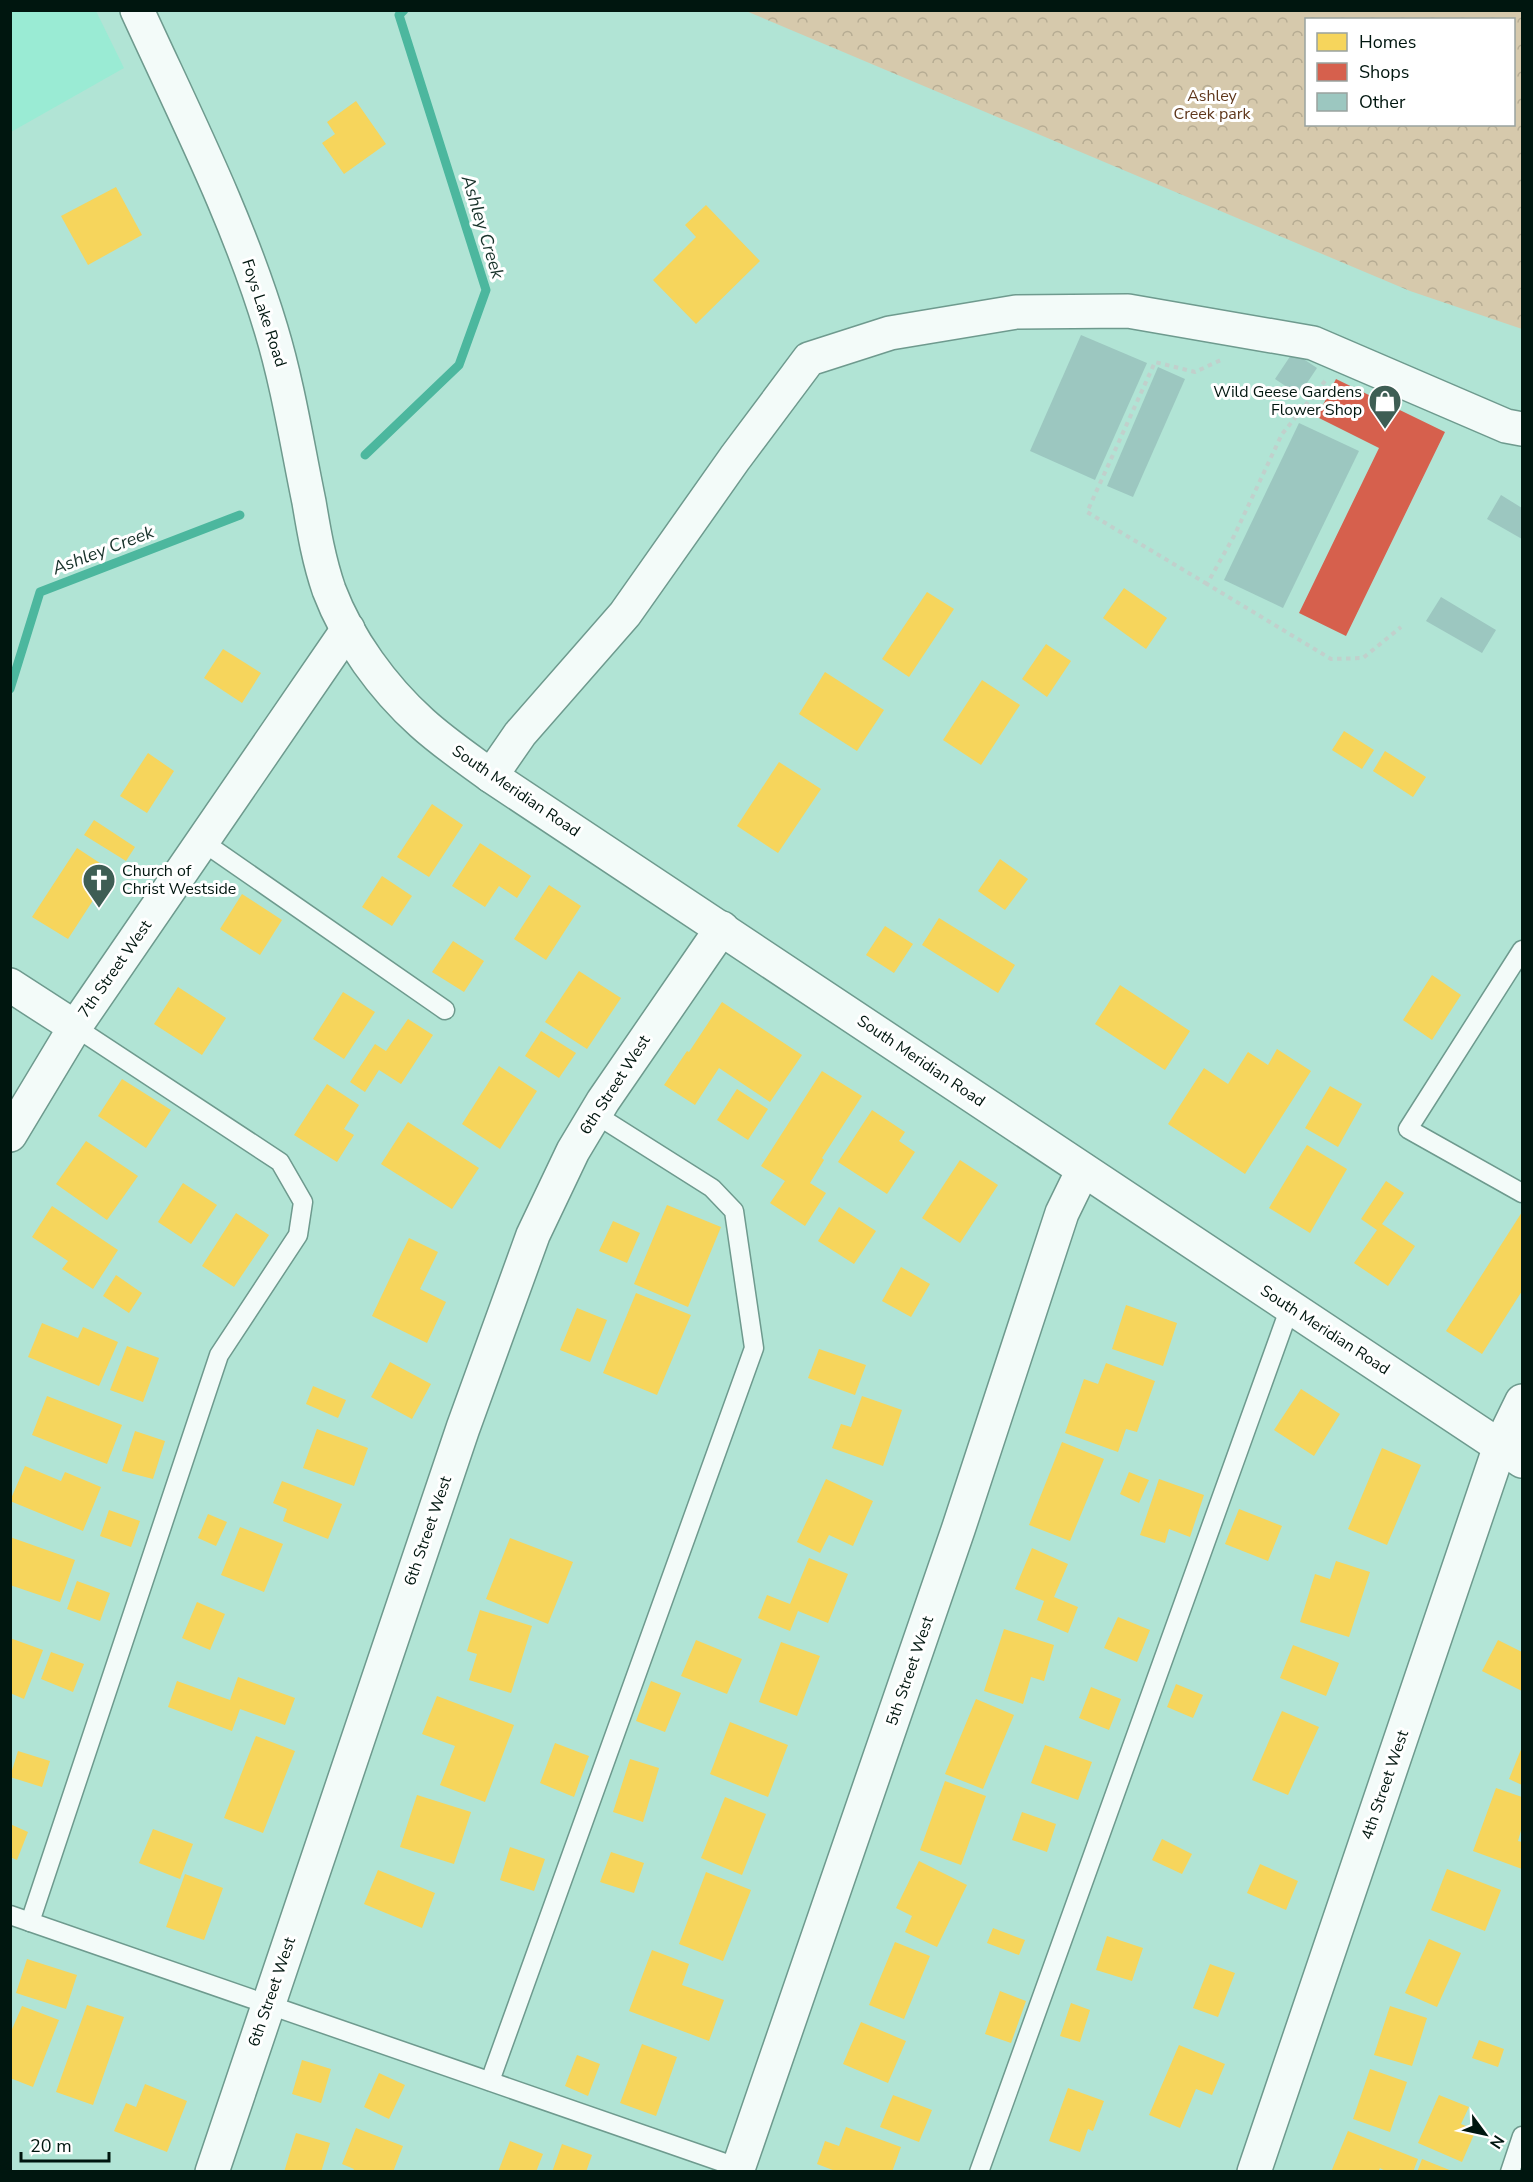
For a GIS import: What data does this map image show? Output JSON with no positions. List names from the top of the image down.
{
  "streets": {
    "street": [
      "Foys Lake Road",
      "South Meridian Road",
      "7th Street West",
      "6th Street West",
      "5th Street West",
      "4th Street West"
    ]
  },
  "crossings": [
    ["Foys Lake Road", "South Meridian Road"],
    ["Foys Lake Road", "7th Street West"],
    ["South Meridian Road", "7th Street West"],
    ["South Meridian Road", "6th Street West"],
    ["South Meridian Road", "5th Street West"],
    ["South Meridian Road", "4th Street West"]
  ],
  "water": ["Ashley Creek"],
  "parks": ["Ashley Creek park"],
  "places": {
    "shop": ["Wild Geese Gardens Flower Shop"],
    "church": ["Church of Christ Westside"]
  },
  "legend": ["Homes", "Shops", "Other"],
  "scale_bar": "20 m",
  "north": "bottom right"
}
